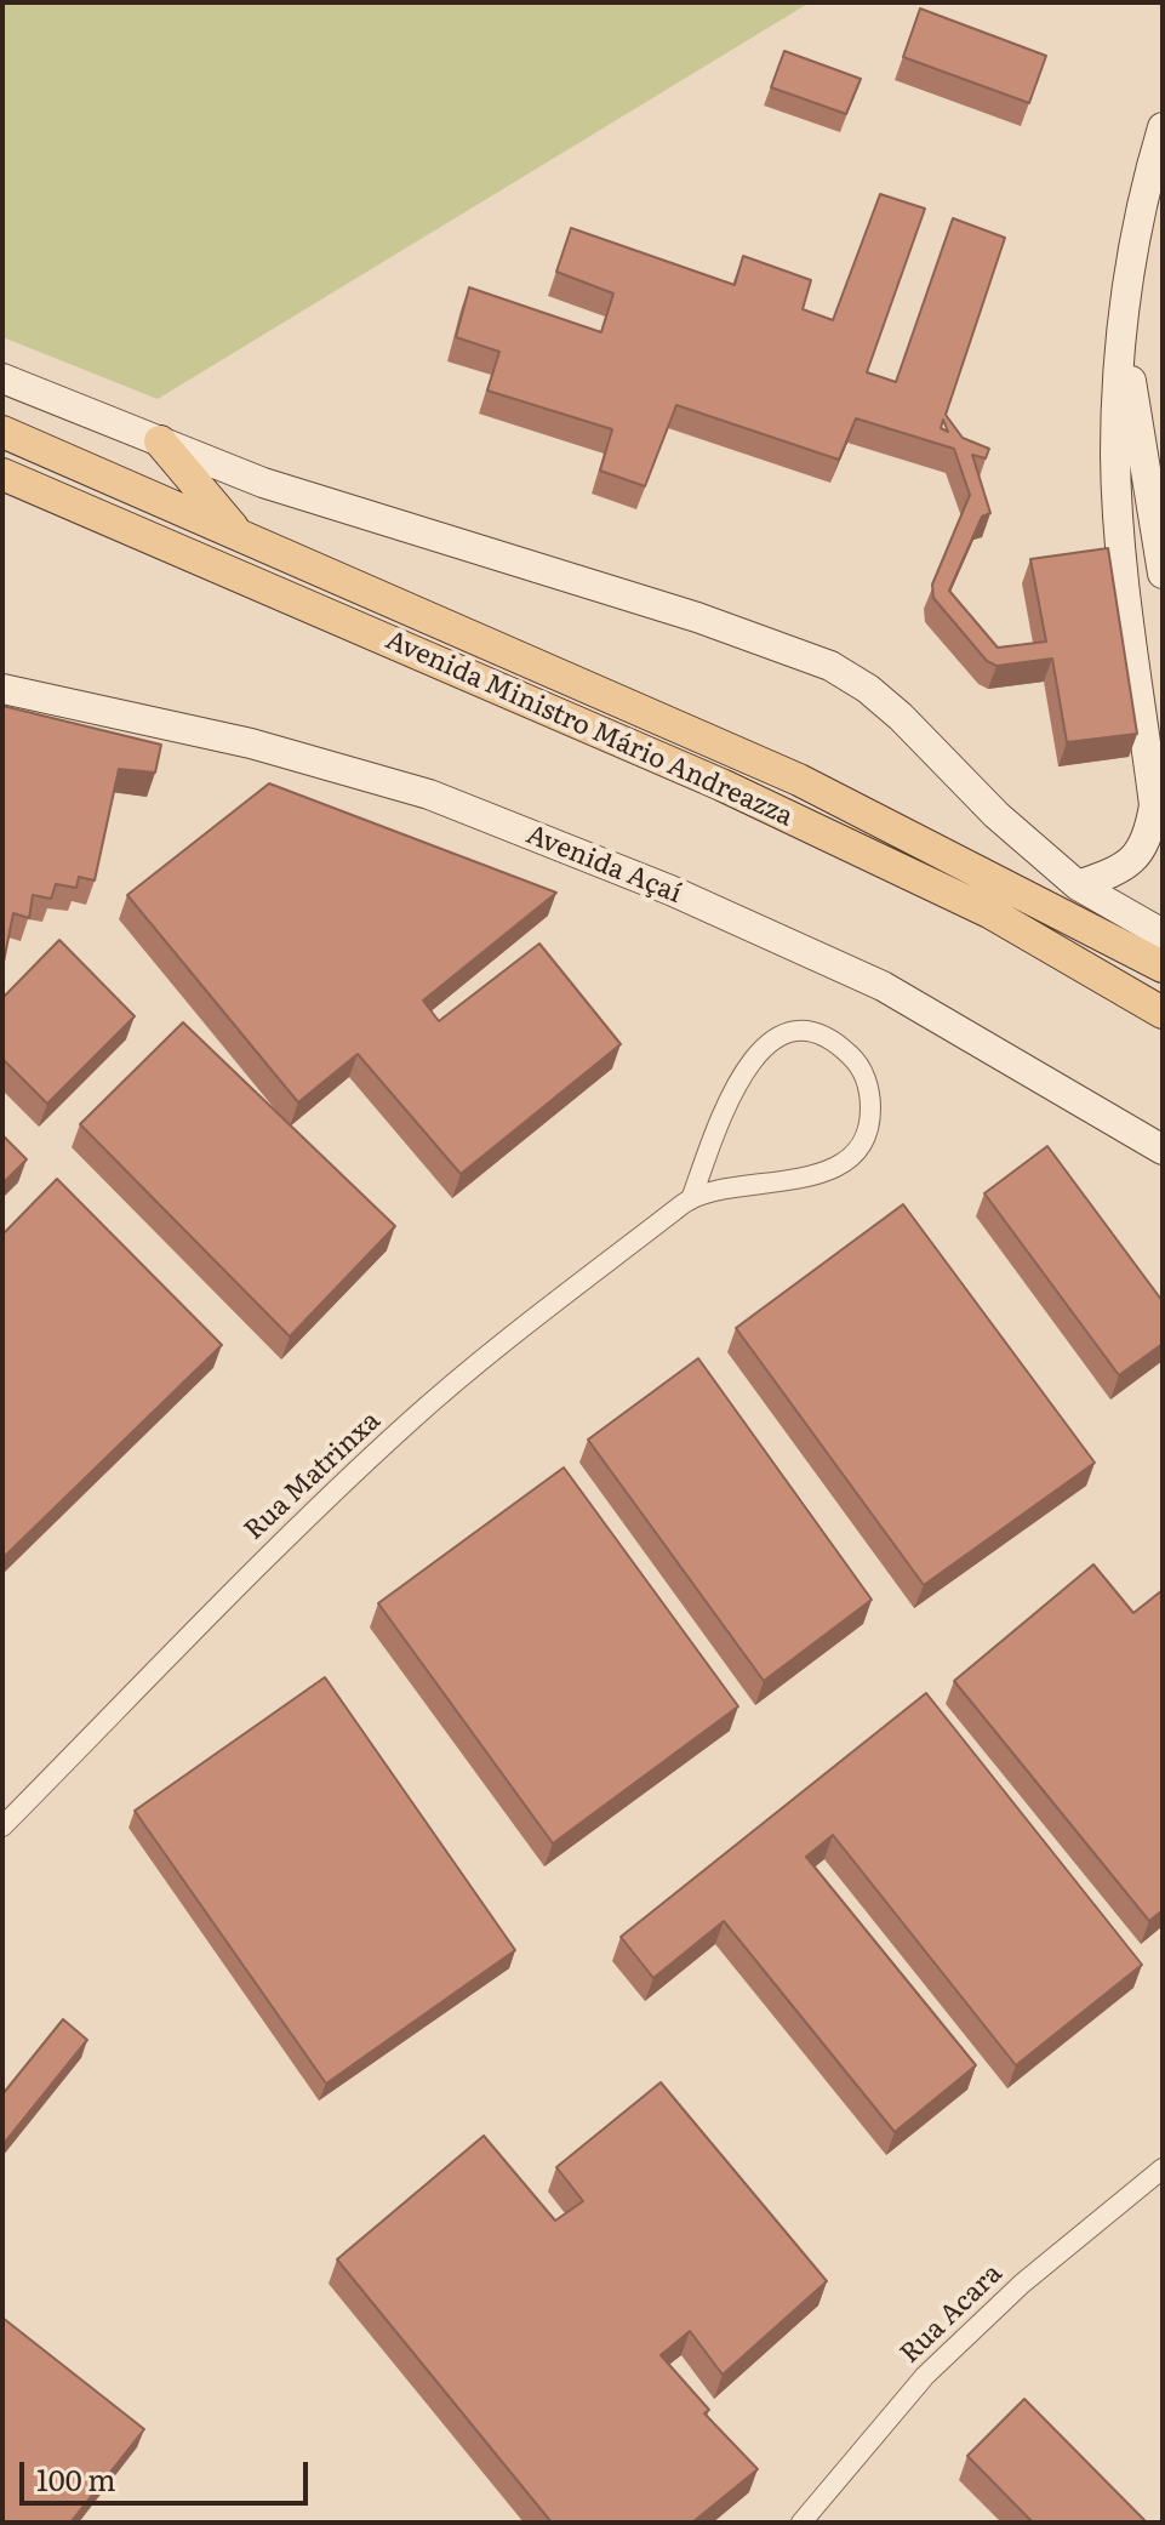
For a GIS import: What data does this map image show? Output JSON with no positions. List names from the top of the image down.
{
  "streets": {
    "main road": ["Avenida Ministro Mário Andreazza"],
    "street": ["Avenida Açaí", "Rua Matrinxa", "Rua Acara"]
  },
  "scale_bar": "100 m"
}
